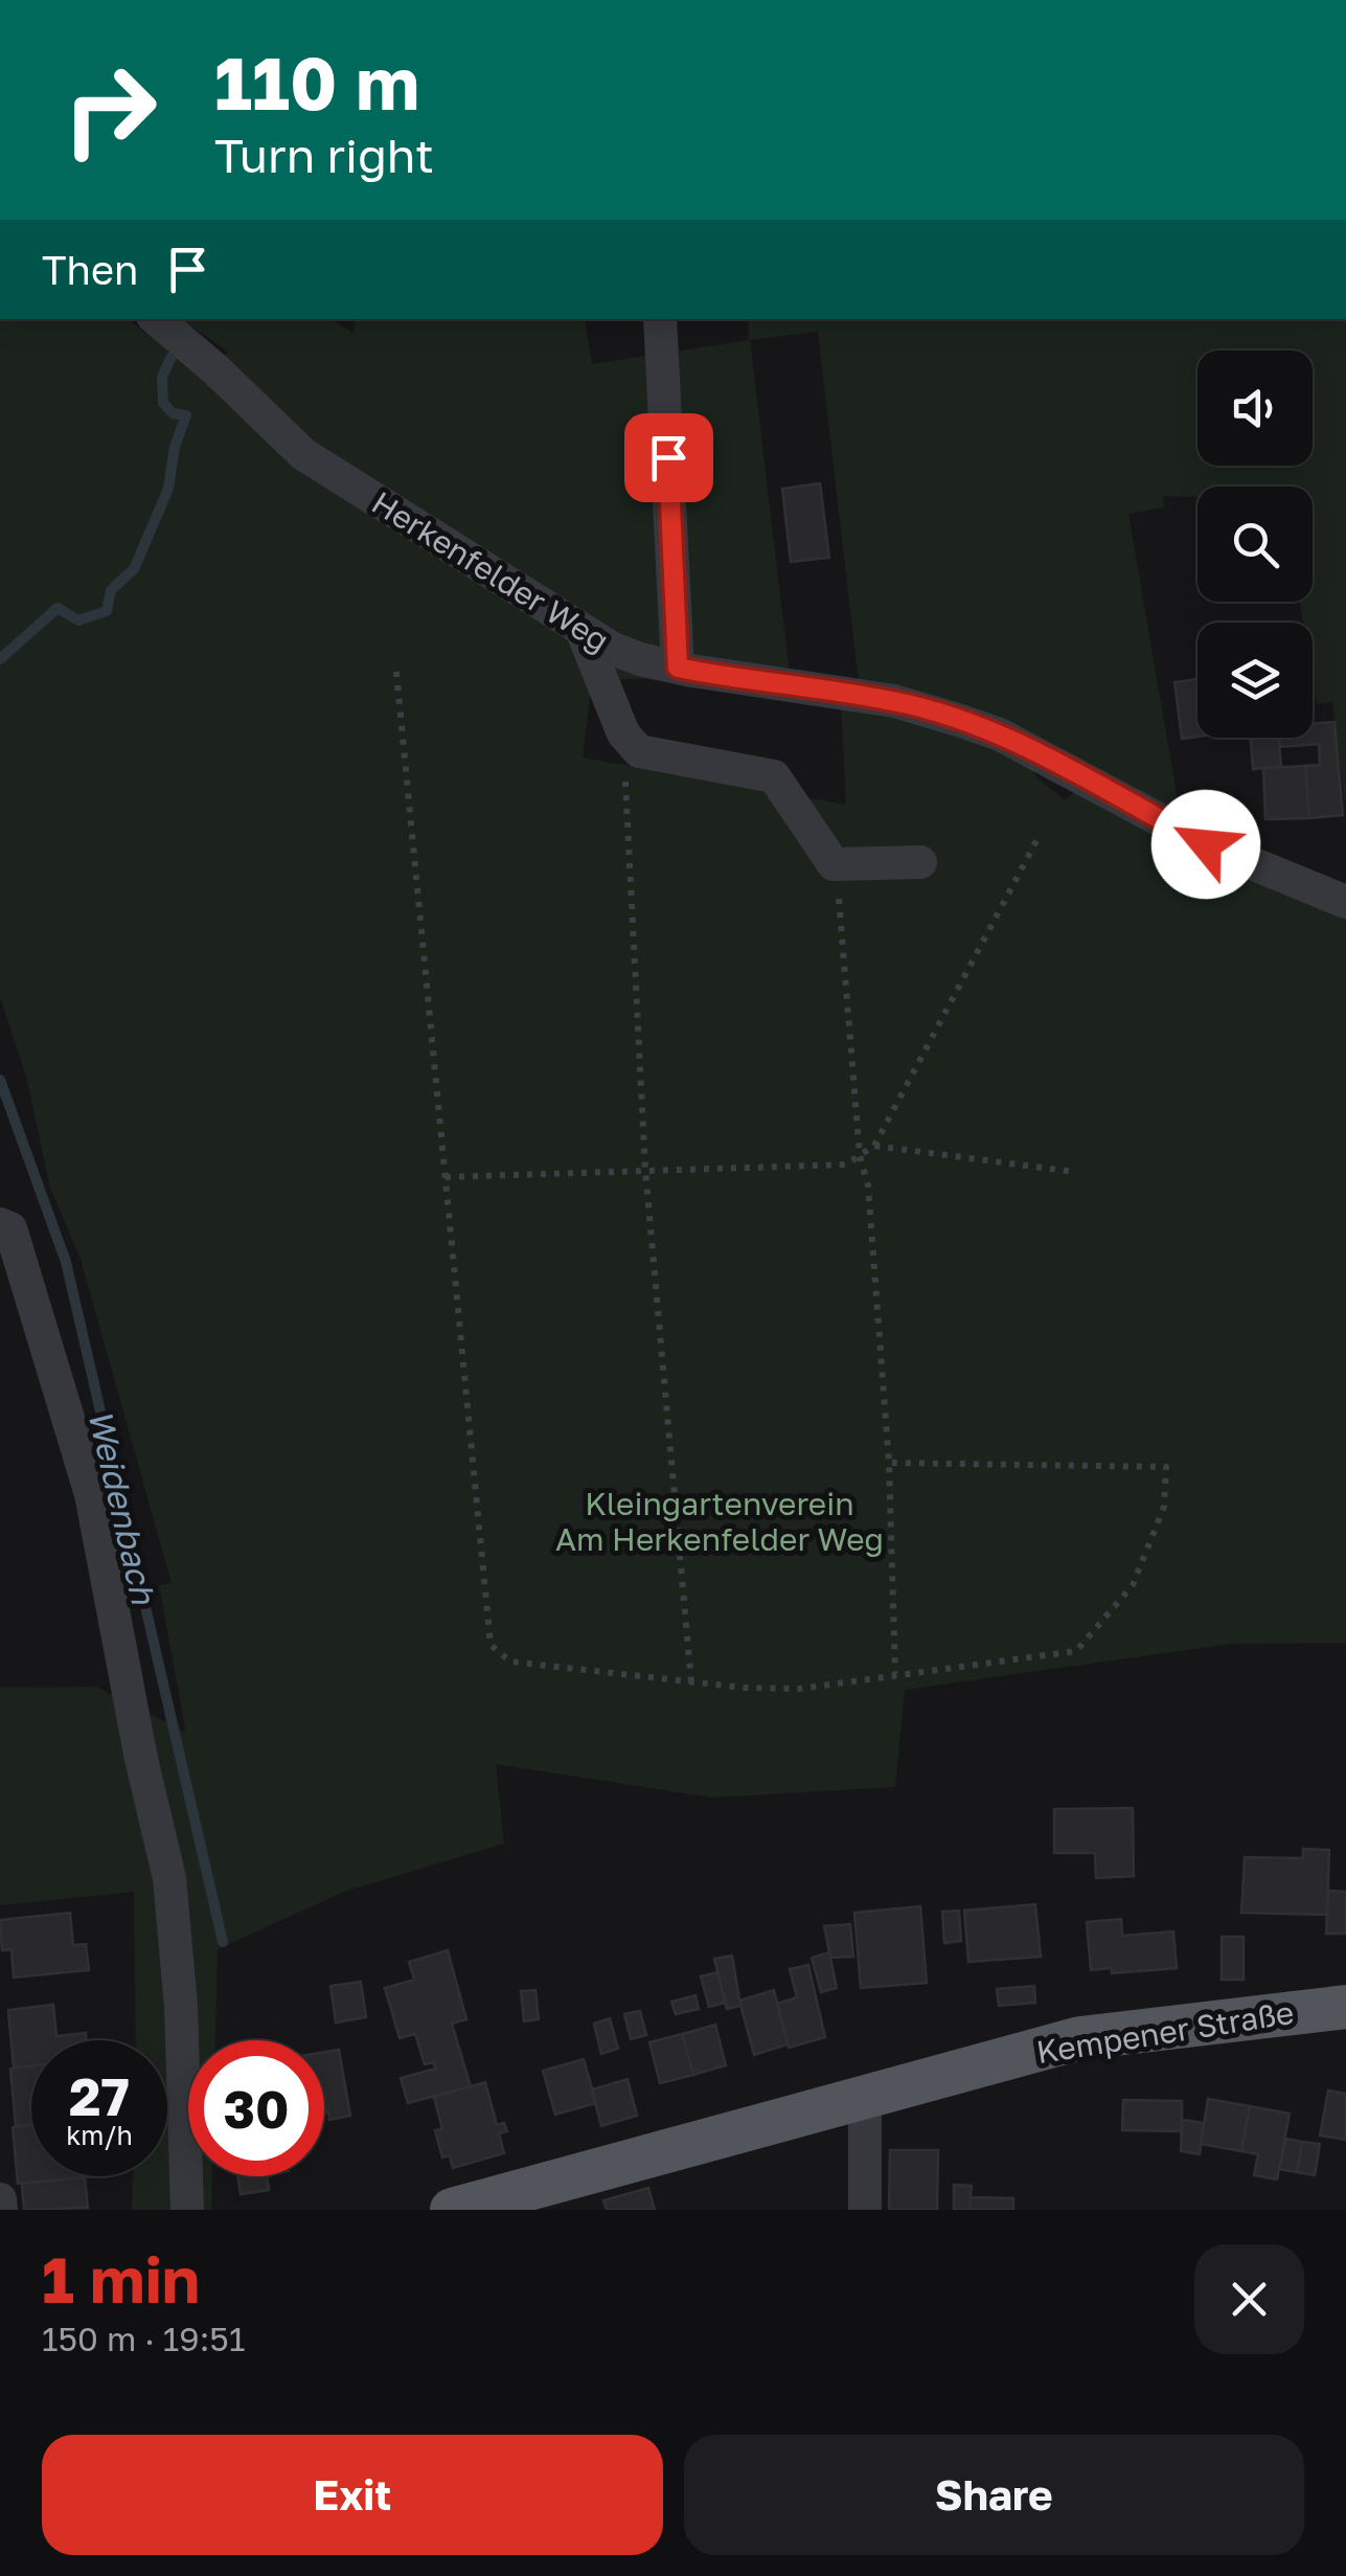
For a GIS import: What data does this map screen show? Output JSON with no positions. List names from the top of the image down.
{
  "streets": {
    "main road": ["Kempener Straße"],
    "street": ["Herkenfelder Weg"]
  },
  "water": ["Weidenbach"],
  "parks": ["Kleingartenverein Am Herkenfelder Weg"],
  "page": {
    "turn": ["110 m", "Turn right"],
    "then": "Then",
    "speed": "27 km/h",
    "limit": "30",
    "heading": ["1 min", "150 m · 19:51"],
    "buttons": ["Exit", "Share"]
  }
}
